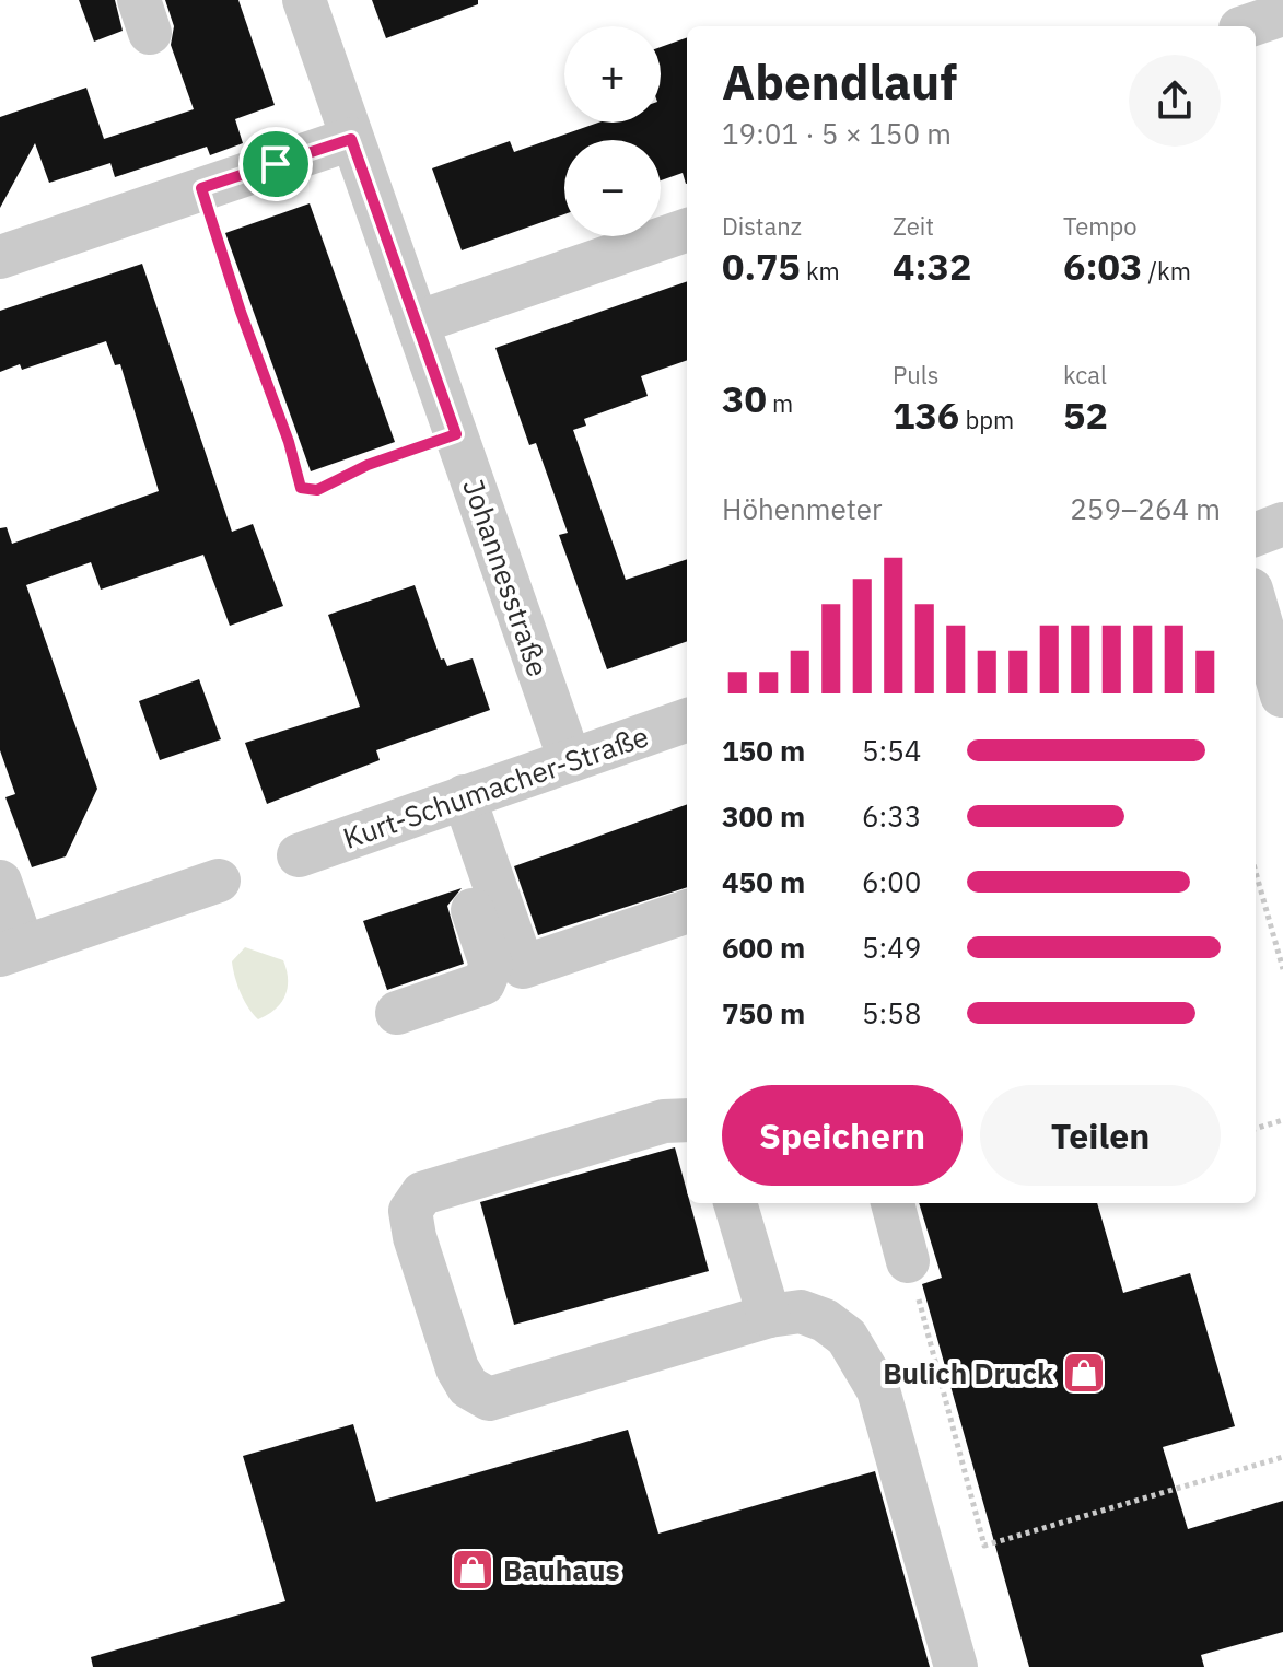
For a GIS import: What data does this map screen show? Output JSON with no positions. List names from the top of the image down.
{
  "streets": {
    "street": ["Johannesstraße", "Kurt-Schumacher-Straße"]
  },
  "crossings": [
    ["Johannesstraße", "Kurt-Schumacher-Straße"]
  ],
  "places": {
    "shop": ["Bulich Druck", "Bauhaus"]
  },
  "page": {
    "map_buttons": ["+", "−"],
    "heading": ["Abendlauf", "19:01 · 5 × 150 m"],
    "stats": [
      ["Distanz", "0.75 km"],
      ["Zeit", "4:32"],
      ["Tempo", "6:03 /km"],
      ["30 m"],
      ["Puls", "136 bpm"],
      ["kcal", "52"]
    ],
    "chart": ["Höhenmeter", "259–264 m"],
    "list": [
      {
        "name": "150 m",
        "note": "5:54"
      },
      {
        "name": "300 m",
        "note": "6:33"
      },
      {
        "name": "450 m",
        "note": "6:00"
      },
      {
        "name": "600 m",
        "note": "5:49"
      },
      {
        "name": "750 m",
        "note": "5:58"
      }
    ],
    "buttons": ["Speichern", "Teilen"]
  }
}
